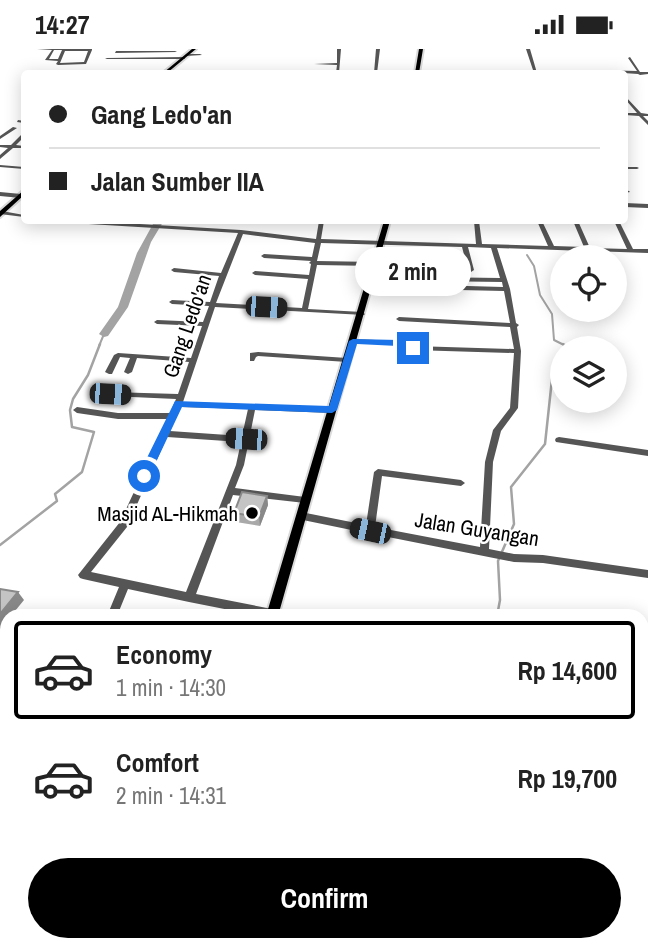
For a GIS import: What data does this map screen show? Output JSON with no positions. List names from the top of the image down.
{
  "streets": {
    "street": ["Gang Ledo'an", "Jalan Guyangan"]
  },
  "places": ["Masjid AL-Hikmah"],
  "page": {
    "status": "14:27",
    "banner": ["Gang Ledo'an", "Jalan Sumber IIA"],
    "bubble": "2 min",
    "list": [
      {
        "name": "Economy",
        "note": "1 min · 14:30",
        "value": "Rp 14,600"
      },
      {
        "name": "Comfort",
        "note": "2 min · 14:31",
        "value": "Rp 19,700"
      }
    ],
    "buttons": "Confirm"
  }
}
